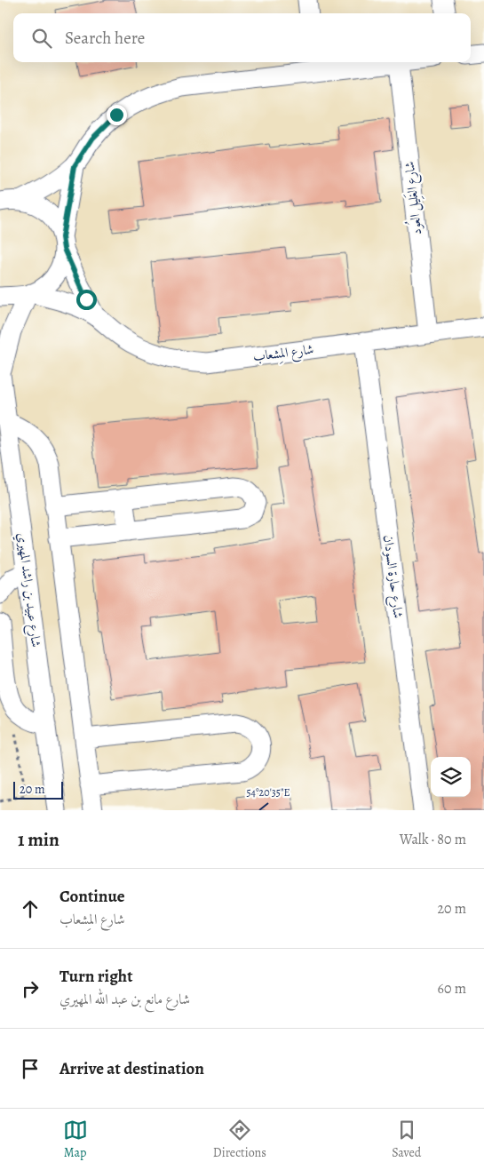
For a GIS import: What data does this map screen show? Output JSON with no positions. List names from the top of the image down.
{
  "streets": {
    "street": [
      "شارع الغَلِيل العُود",
      "شارع المِشعاب",
      "شارع حارة السودان",
      "شارع عبيد بن راشد المهيري"
    ]
  },
  "crossings": [
    ["شارع الغَلِيل العُود", "شارع المِشعاب"],
    ["شارع المِشعاب", "شارع حارة السودان"],
    ["شارع المِشعاب", "شارع عبيد بن راشد المهيري"]
  ],
  "scale_bar": "20 m",
  "page": {
    "search": "Search here",
    "scale": "20 m",
    "heading": ["1 min", "Walk · 80 m"],
    "list": [
      ["Continue", "شارع المِشعاب", "20 m"],
      ["Turn right", "شارع مانع بن عبد الله المهيري", "60 m"],
      "Arrive at destination"
    ],
    "nav": ["Map", "Directions", "Saved"]
  },
  "coordinates": ["54°20'35\"E"]
}
